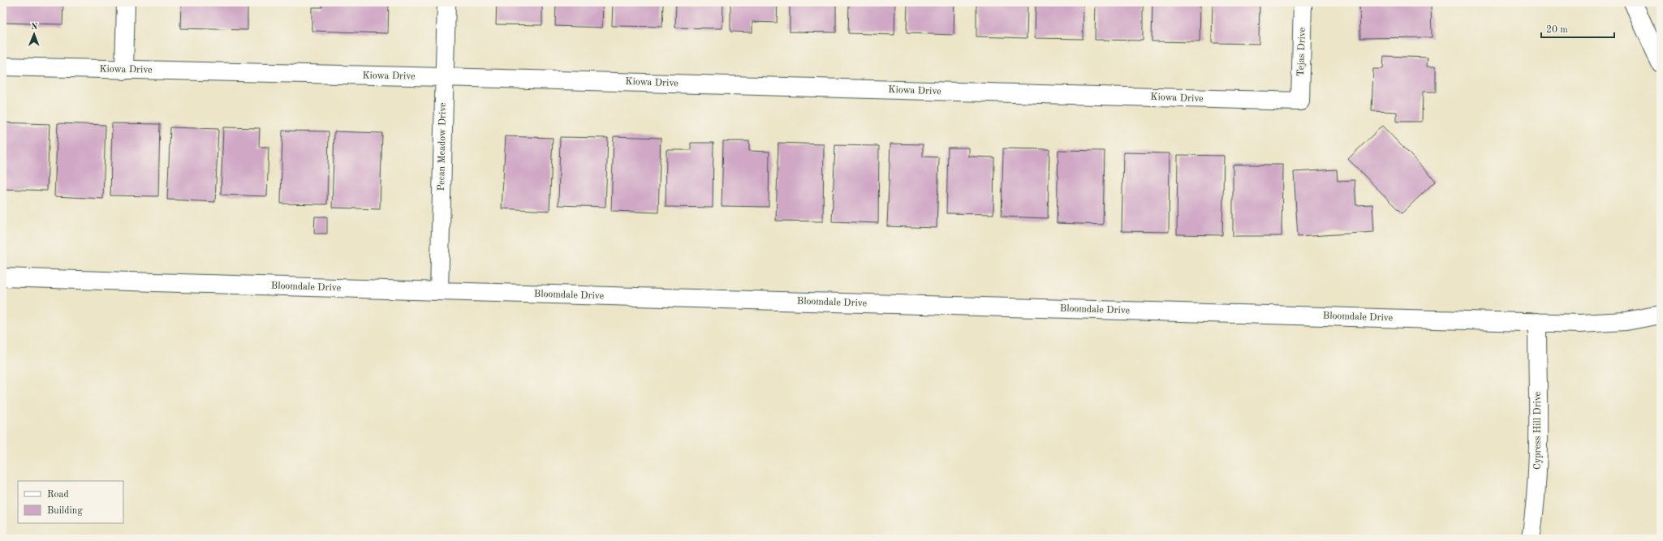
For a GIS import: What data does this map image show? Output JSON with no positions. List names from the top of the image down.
{
  "streets": {
    "street": [
      "Tejas Drive",
      "Kiowa Drive",
      "Pecan Meadow Drive",
      "Bloomdale Drive",
      "Cypress Hill Drive"
    ]
  },
  "crossings": [
    ["Tejas Drive", "Kiowa Drive"],
    ["Kiowa Drive", "Pecan Meadow Drive"],
    ["Pecan Meadow Drive", "Bloomdale Drive"],
    ["Bloomdale Drive", "Cypress Hill Drive"]
  ],
  "legend": ["Road", "Building"],
  "scale_bar": "20 m",
  "north": "top"
}
